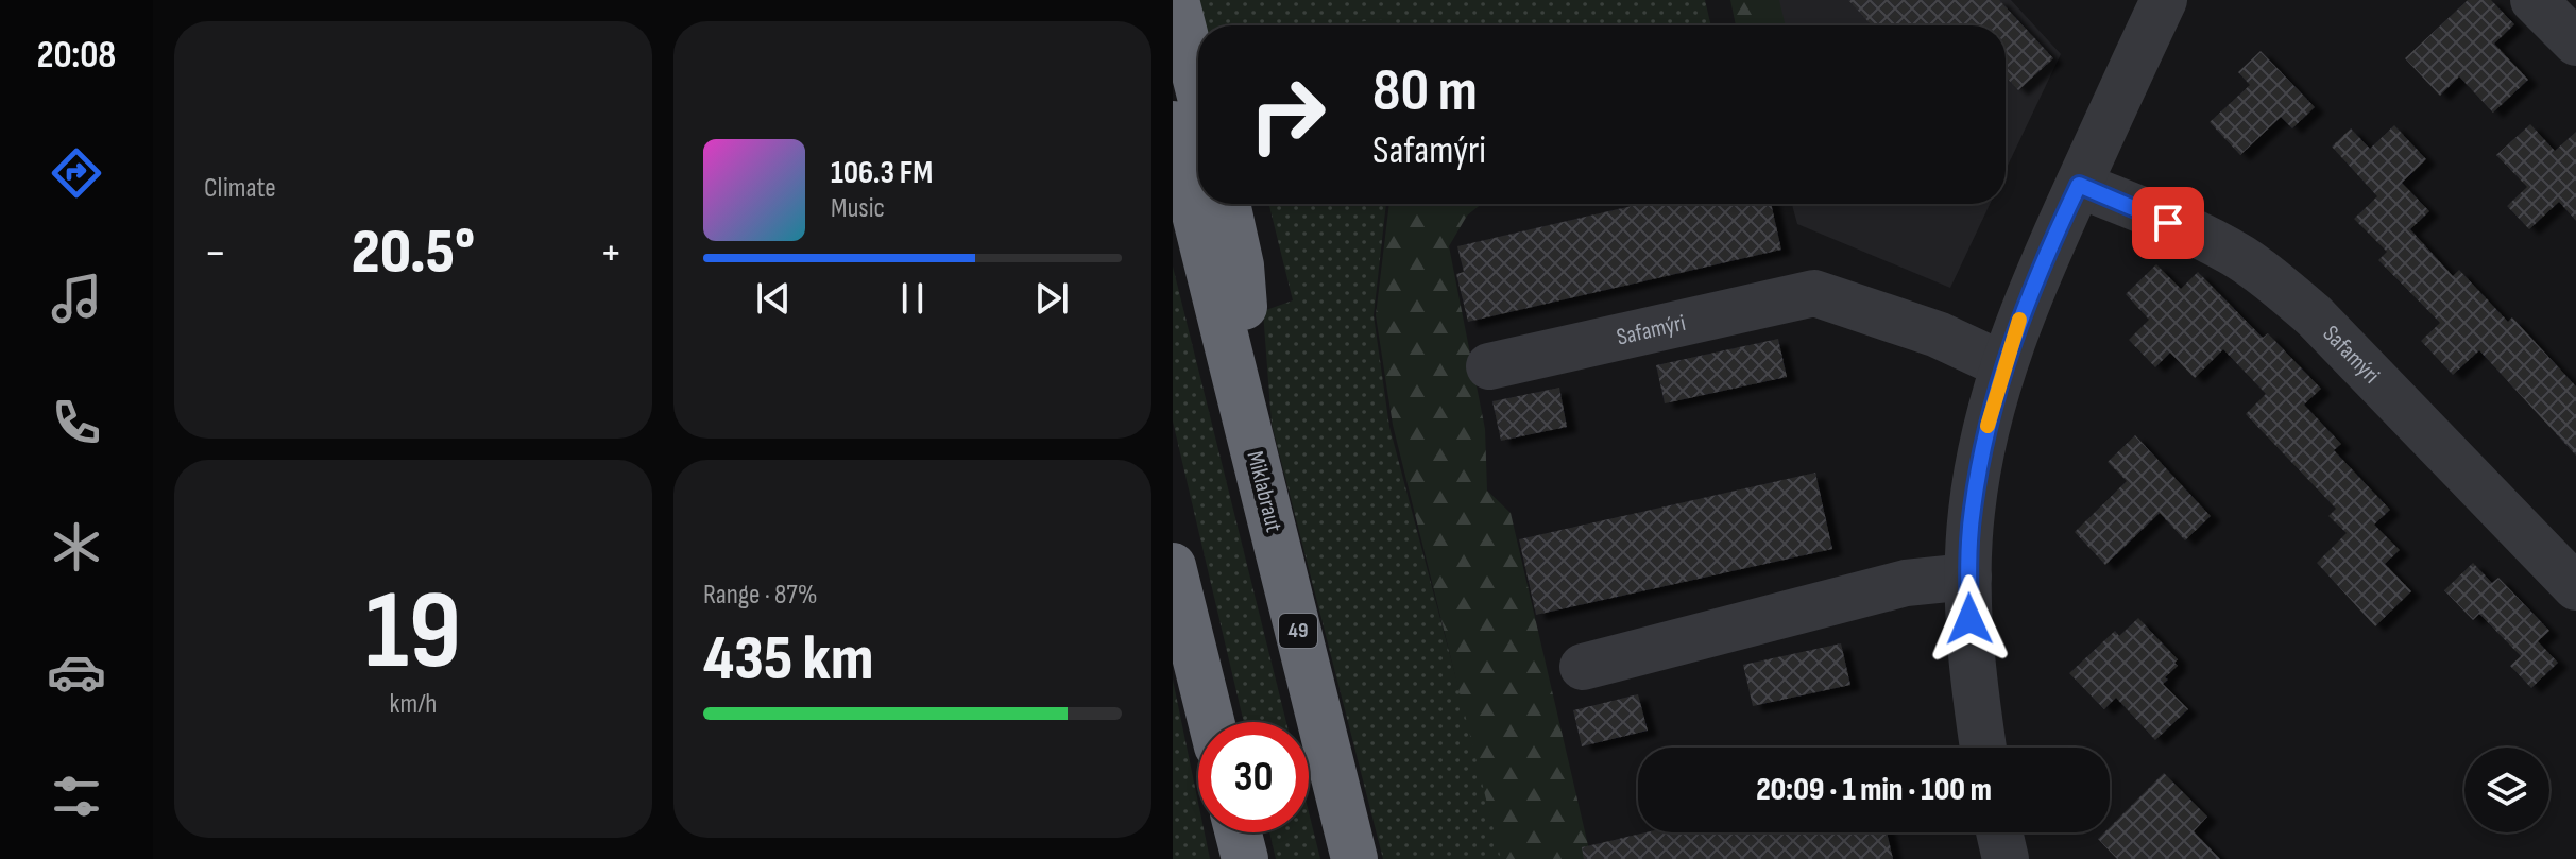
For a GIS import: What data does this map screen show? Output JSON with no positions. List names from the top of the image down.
{
  "streets": {
    "highway": ["Miklabraut", "49"],
    "street": ["Safamýri"]
  },
  "page": {
    "tabs": "20:08",
    "tile": [
      "Climate",
      ["19", "km/h"],
      ["Range · 87%", "435 km"]
    ],
    "turn": ["80 m", "Safamýri"],
    "song": ["106.3 FM", "Music"],
    "heat": ["−", "20.5°", "+"],
    "limit": "30",
    "trip": "20:09 · 1 min · 100 m"
  }
}
